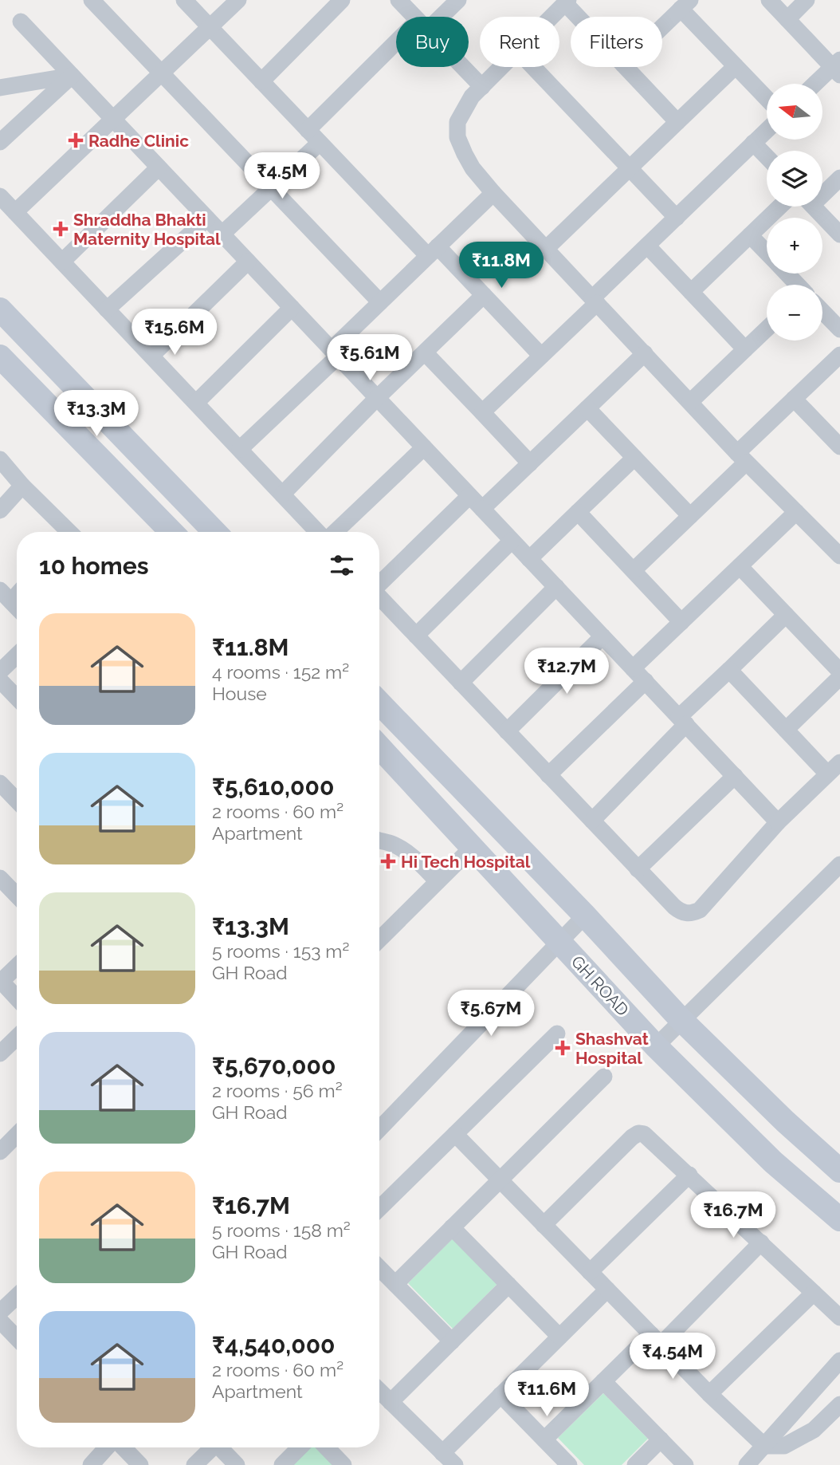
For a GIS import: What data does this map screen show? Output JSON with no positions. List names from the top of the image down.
{
  "streets": {
    "main road": ["GH ROAD"]
  },
  "places": {
    "health": [
      "Radhe Clinic",
      "Shraddha Bhakti Maternity Hospital",
      "Hi Tech Hospital",
      "Shashvat Hospital"
    ]
  },
  "north": "left",
  "page": {
    "chip": ["Buy", "Rent", "Filters"],
    "map_buttons": ["+", "−"],
    "price": [
      "₹4.5M",
      "₹11.8M",
      "₹15.6M",
      "₹5.61M",
      "₹13.3M",
      "₹12.7M",
      "₹5.67M",
      "₹16.7M",
      "₹4.54M",
      "₹11.6M"
    ],
    "heading": "10 homes",
    "list": [
      {
        "name": "₹11.8M",
        "note": "4 rooms · 152 m² · House"
      },
      {
        "name": "₹5,610,000",
        "note": "2 rooms · 60 m² · Apartment"
      },
      {
        "name": "₹13.3M",
        "note": "5 rooms · 153 m² · GH Road"
      },
      {
        "name": "₹5,670,000",
        "note": "2 rooms · 56 m² · GH Road"
      },
      {
        "name": "₹16.7M",
        "note": "5 rooms · 158 m² · GH Road"
      },
      {
        "name": "₹4,540,000",
        "note": "2 rooms · 60 m² · Apartment"
      }
    ]
  }
}
